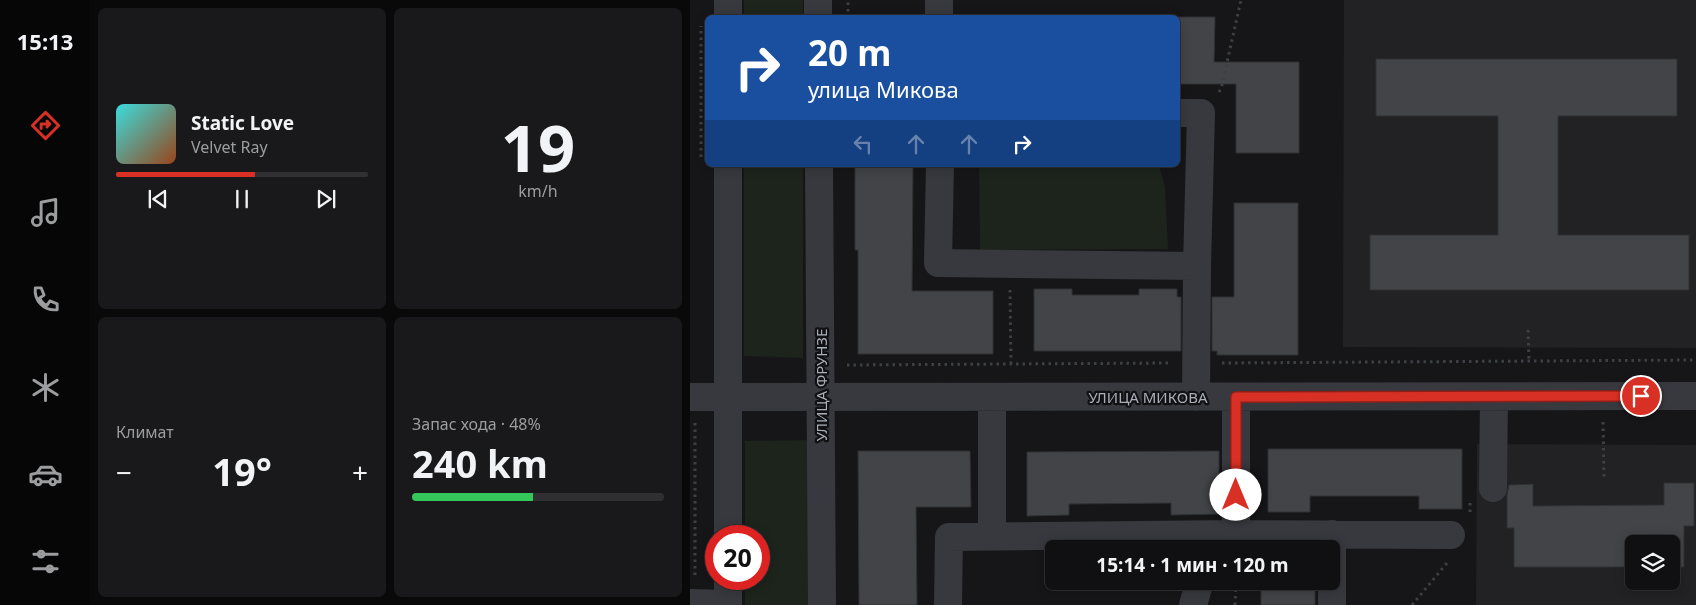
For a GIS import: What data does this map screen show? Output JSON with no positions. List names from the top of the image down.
{
  "streets": {
    "street": ["УЛИЦА ФРУНЗЕ", "УЛИЦА МИКОВА"]
  },
  "crossings": [
    ["УЛИЦА ФРУНЗЕ", "УЛИЦА МИКОВА"]
  ],
  "page": {
    "tabs": "15:13",
    "tile": [
      ["19", "km/h"],
      "Климат",
      ["Запас хода · 48%", "240 km"]
    ],
    "turn": ["20 m", "улица Микова"],
    "song": ["Static Love", "Velvet Ray"],
    "heat": ["−", "19°", "+"],
    "limit": "20",
    "trip": "15:14 · 1 мин · 120 m"
  }
}
